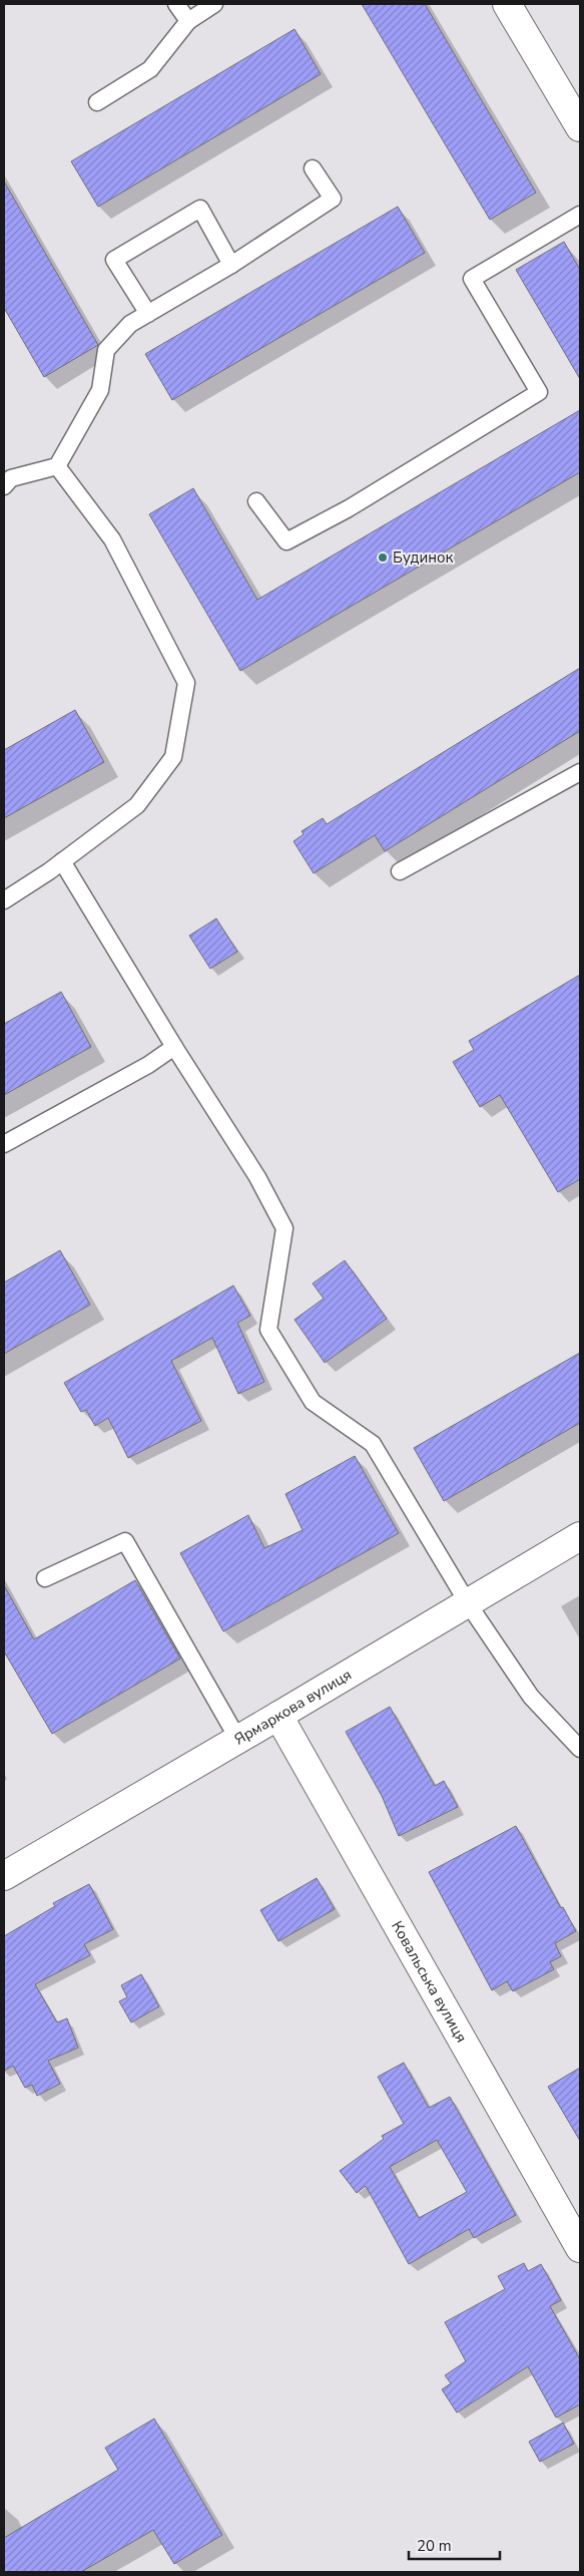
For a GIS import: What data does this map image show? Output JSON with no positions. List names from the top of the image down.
{
  "streets": {
    "street": ["Ярмаркова вулиця", "Ковальська вулиця"]
  },
  "crossings": [
    ["Ярмаркова вулиця", "Ковальська вулиця"]
  ],
  "places": ["Будинок"],
  "scale_bar": "20 m"
}
